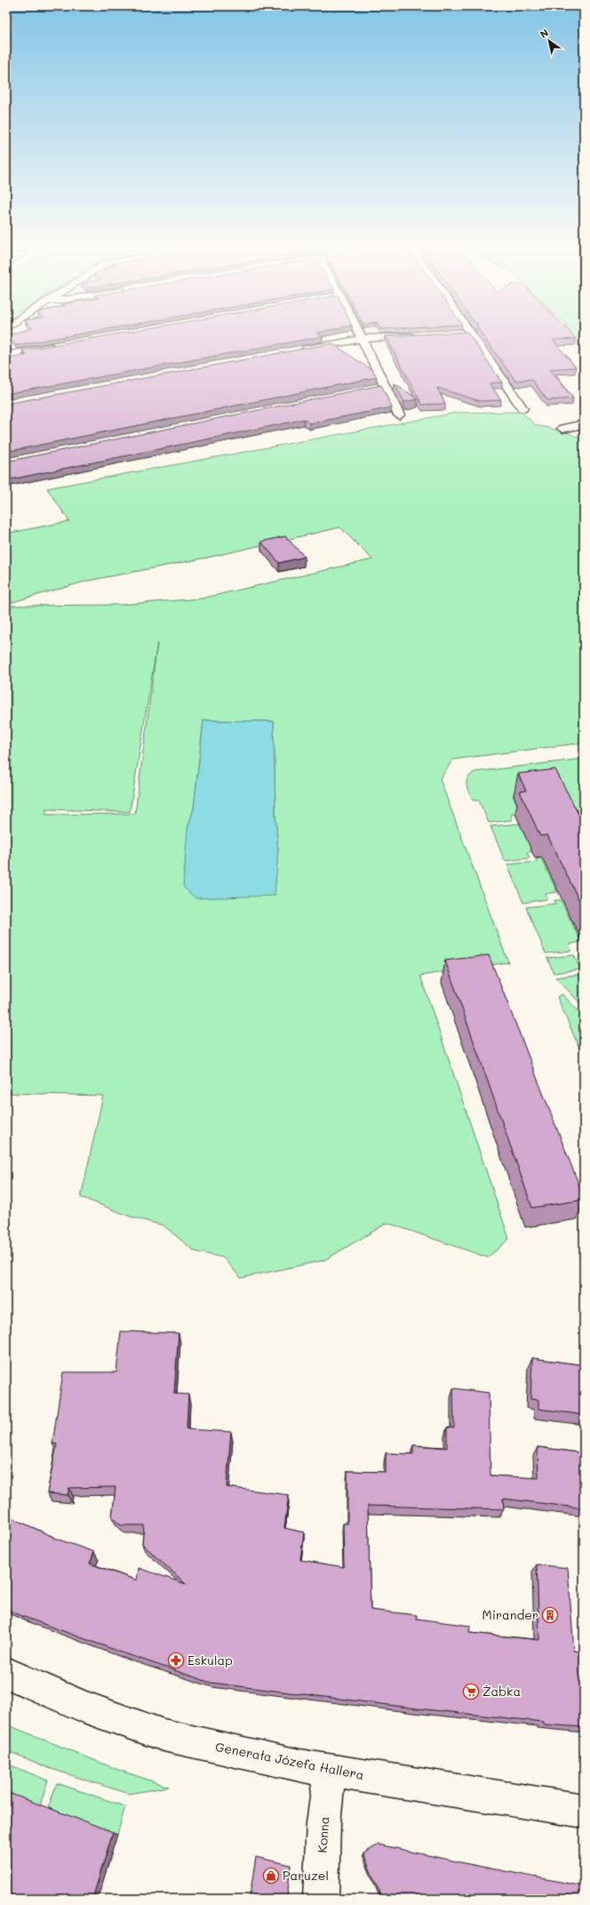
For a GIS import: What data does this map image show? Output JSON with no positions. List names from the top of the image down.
{
  "streets": {
    "main road": ["Generała Józefa Hallera", "Konna"]
  },
  "crossings": [
    ["Generała Józefa Hallera", "Konna"]
  ],
  "places": {
    "building": ["Mirander"],
    "pharmacy": ["Eskulap"],
    "supermarket": ["Żabka"],
    "shop": ["Paruzel"]
  },
  "north": "top left"
}
